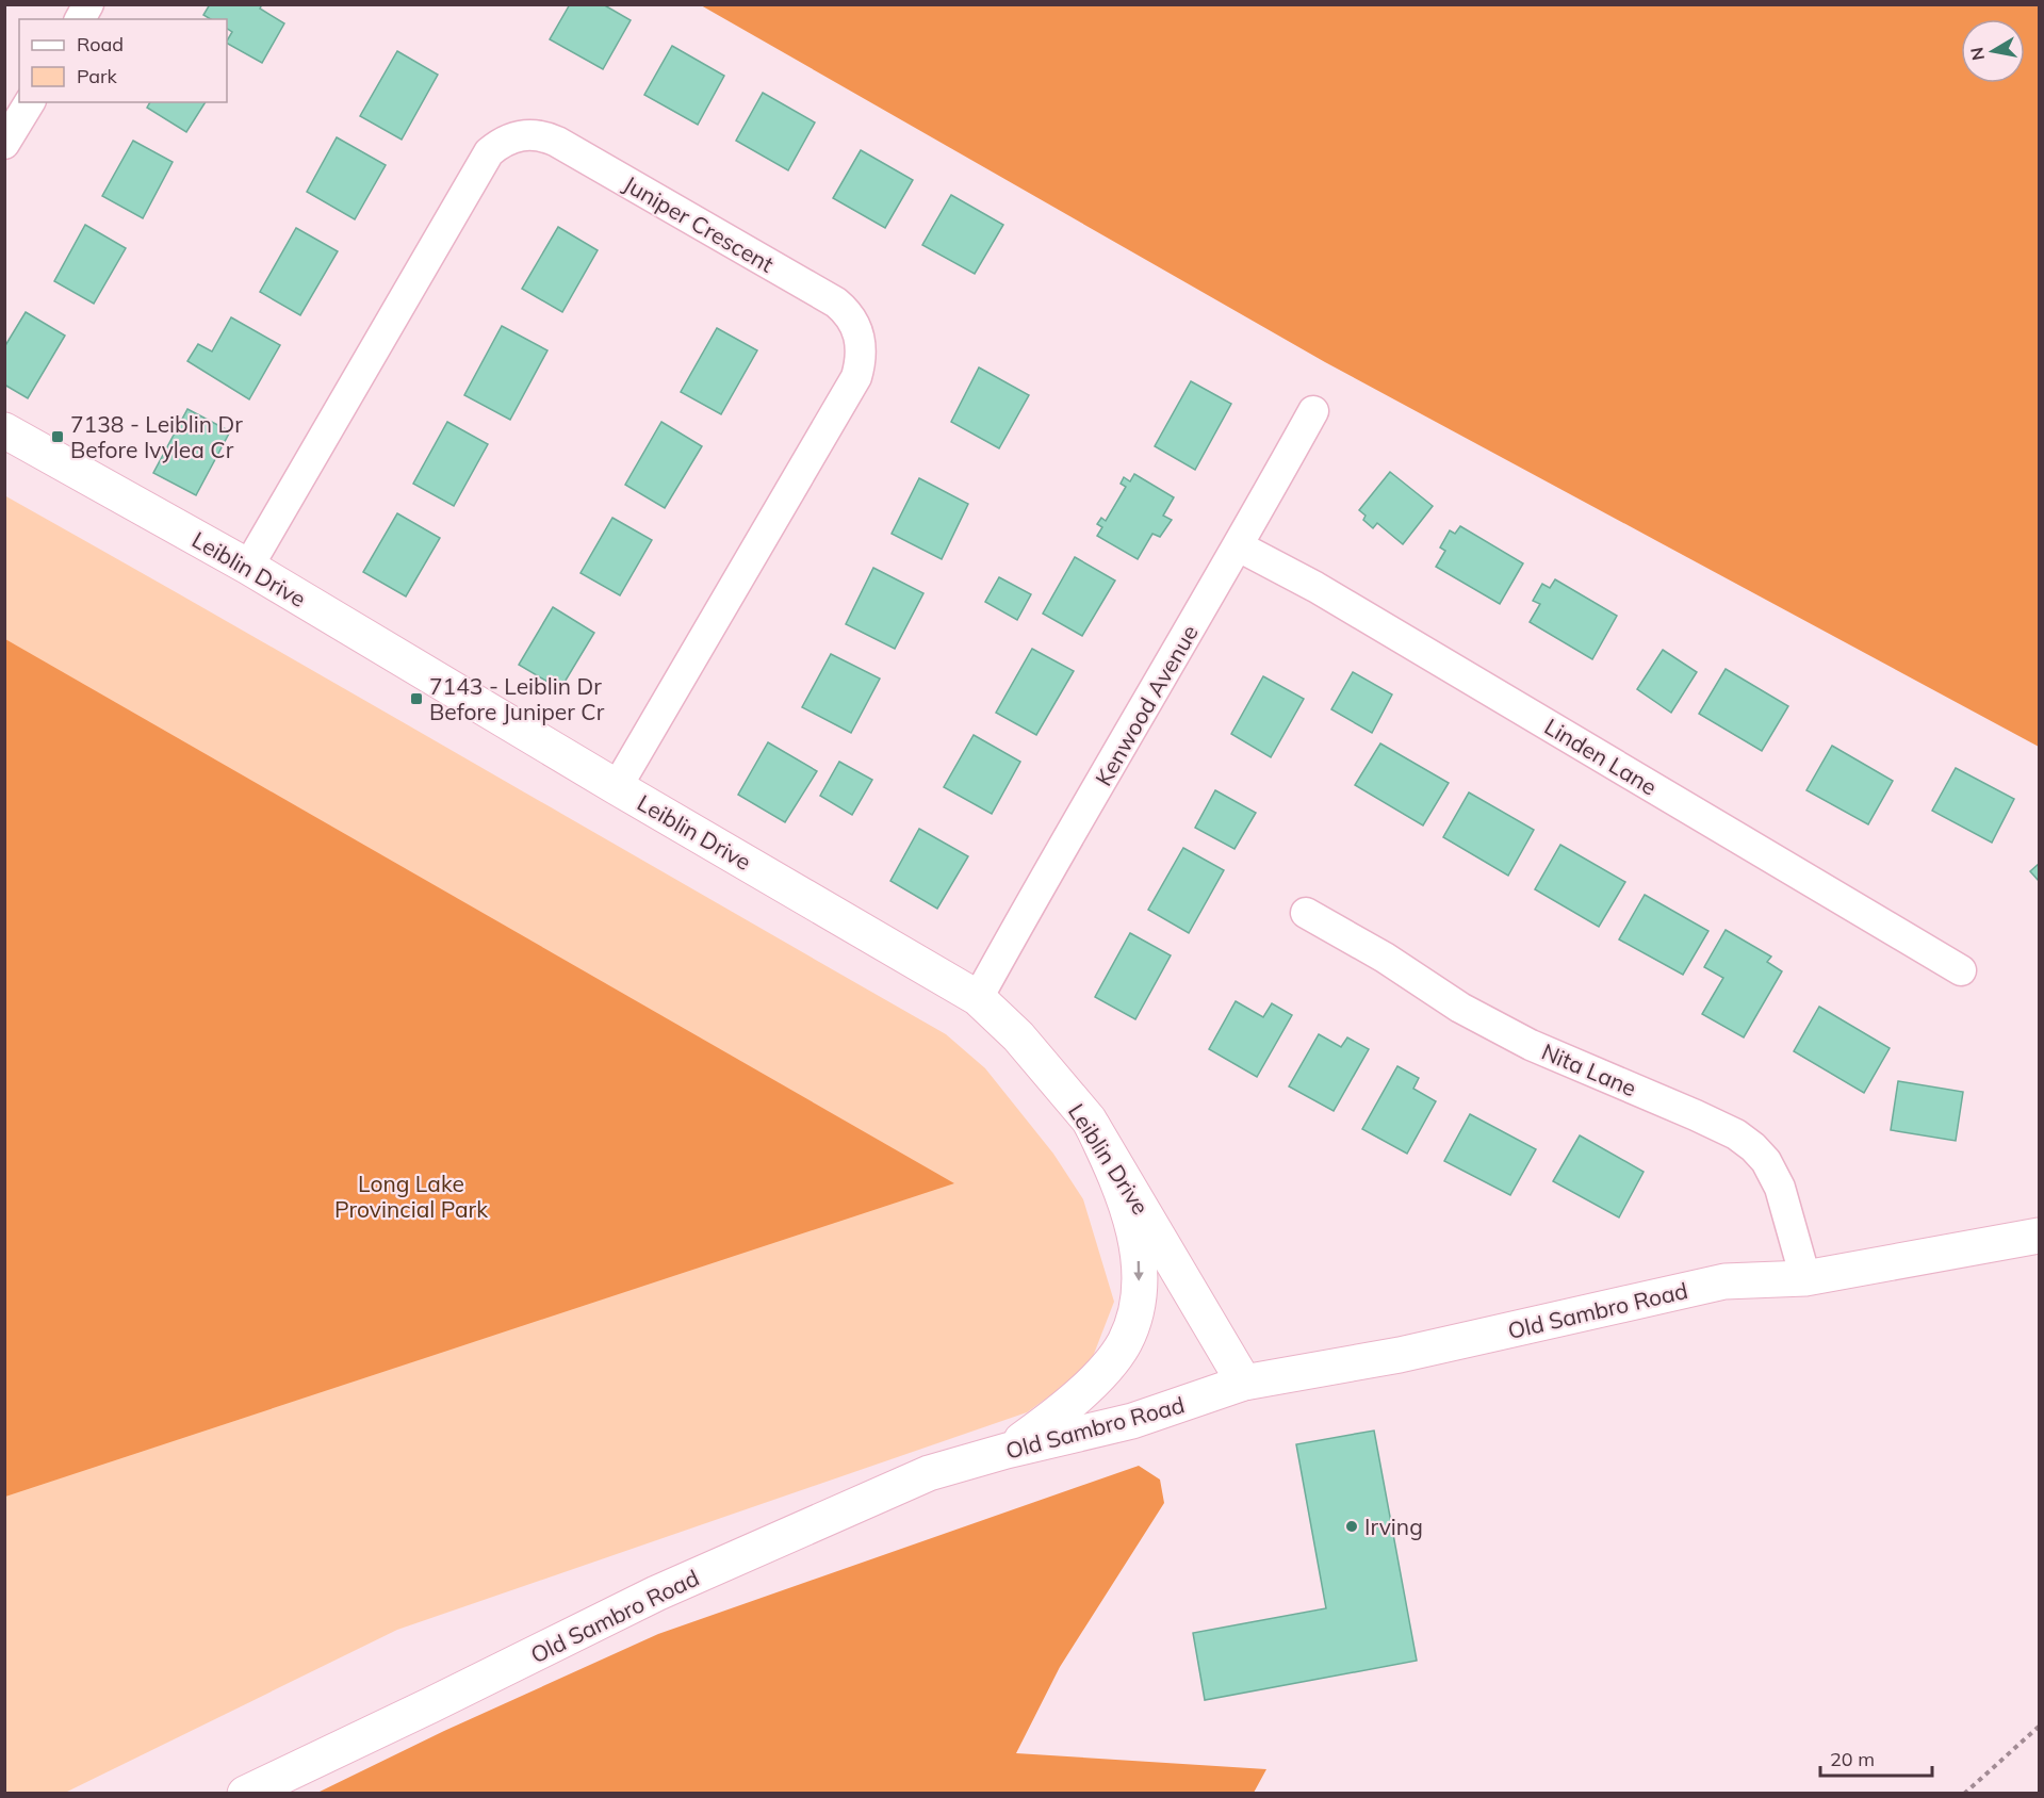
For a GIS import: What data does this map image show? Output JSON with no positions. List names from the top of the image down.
{
  "streets": {
    "main road": ["Leiblin Drive", "Old Sambro Road"],
    "street": [
      "Juniper Crescent",
      "Kenwood Avenue",
      "Linden Lane",
      "Nita Lane"
    ]
  },
  "crossings": [
    ["Juniper Crescent", "Leiblin Drive"],
    ["Leiblin Drive", "Kenwood Avenue"],
    ["Leiblin Drive", "Old Sambro Road"],
    ["Kenwood Avenue", "Linden Lane"],
    ["Nita Lane", "Old Sambro Road"]
  ],
  "parks": ["Long Lake Provincial Park"],
  "places": {
    "transit": ["7138 - Leiblin Dr Before Ivylea Cr", "7143 - Leiblin Dr Before Juniper Cr"],
    "other": ["Irving"]
  },
  "legend": ["Road", "Park"],
  "scale_bar": "20 m",
  "north": "left"
}
